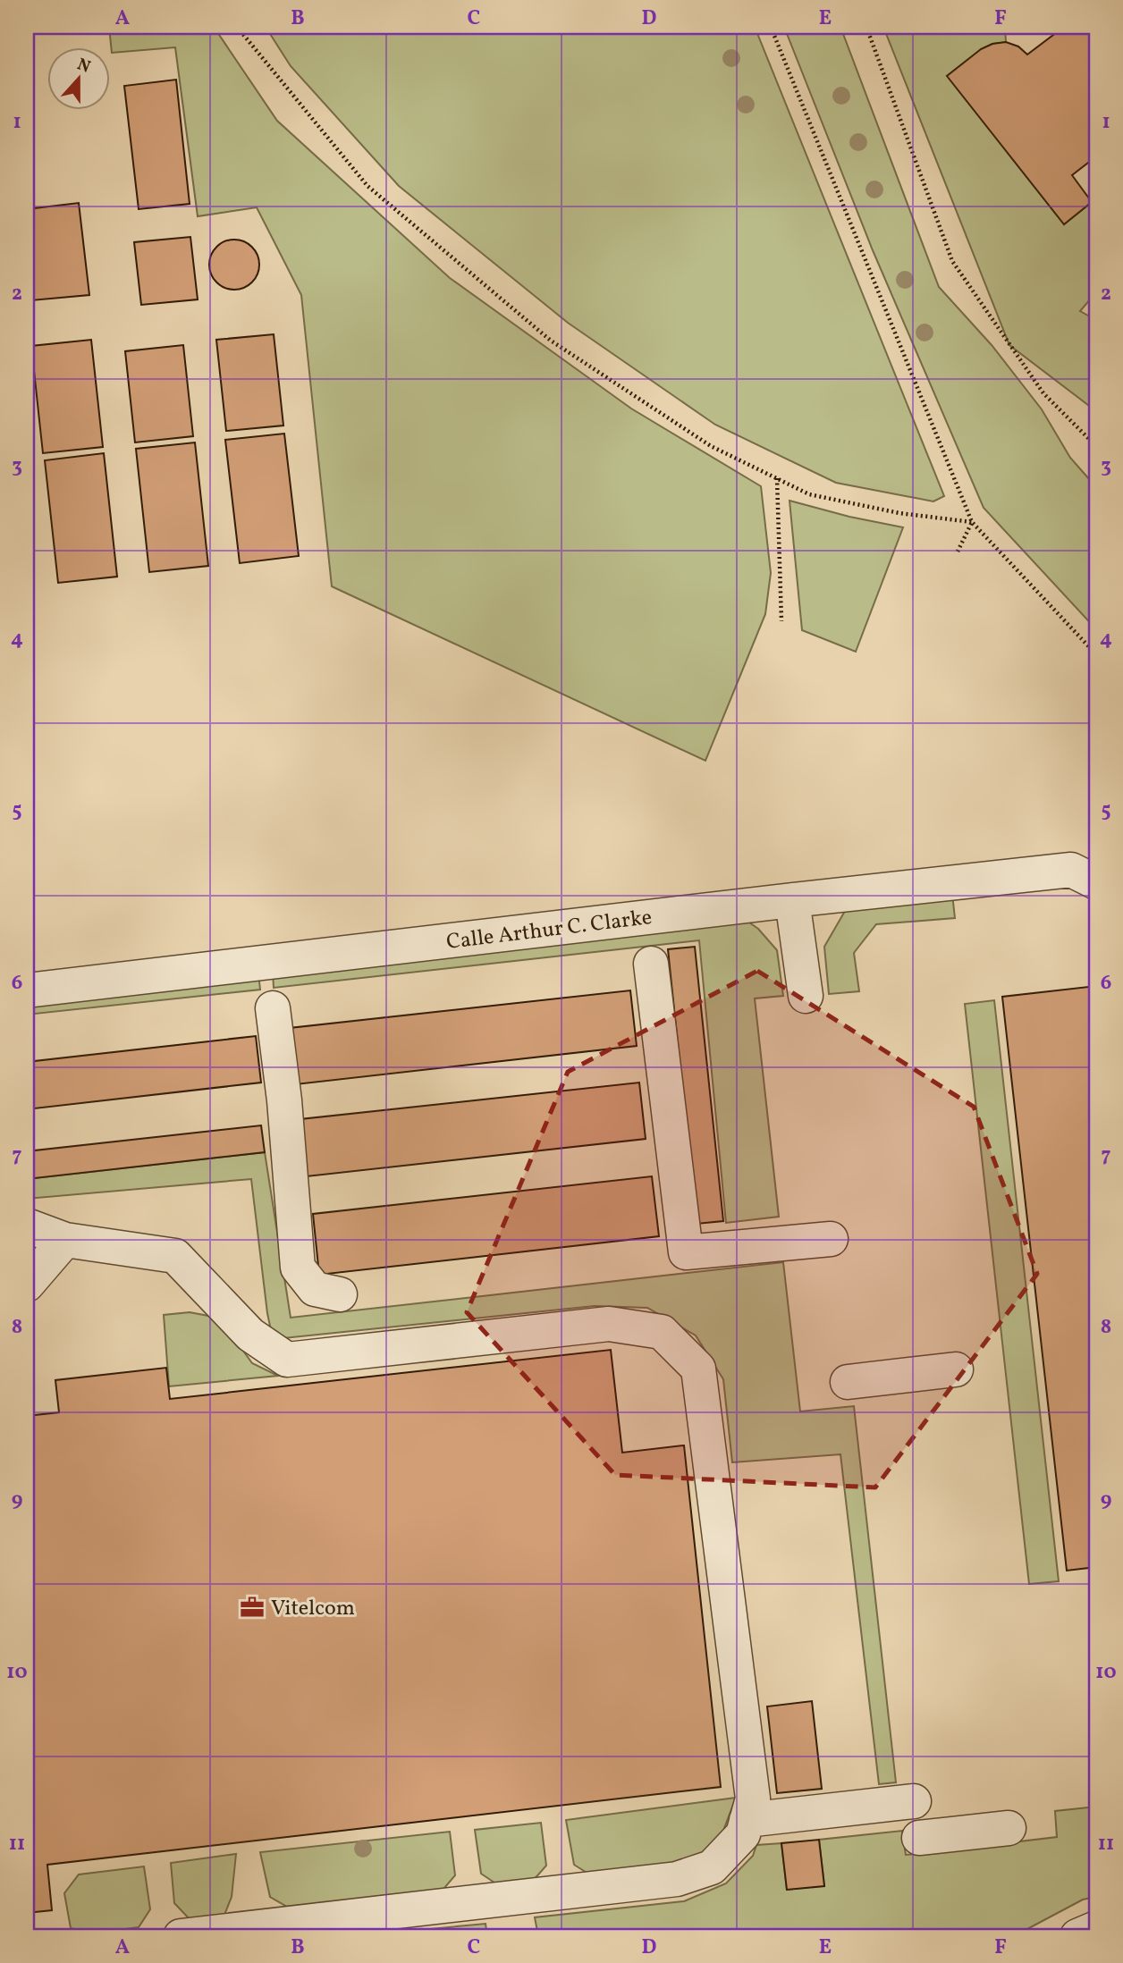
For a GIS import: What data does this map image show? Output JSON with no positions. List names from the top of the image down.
{
  "streets": {
    "street": ["Calle Arthur C. Clarke"]
  },
  "places": {
    "office": ["Vitelcom"]
  },
  "north": "top",
  "grid": {
    "columns": [
      "A",
      "B",
      "C",
      "D",
      "E",
      "F"
    ],
    "rows": [
      "1",
      "2",
      "3",
      "4",
      "5",
      "6",
      "7",
      "8",
      "9",
      "10",
      "11"
    ]
  }
}
